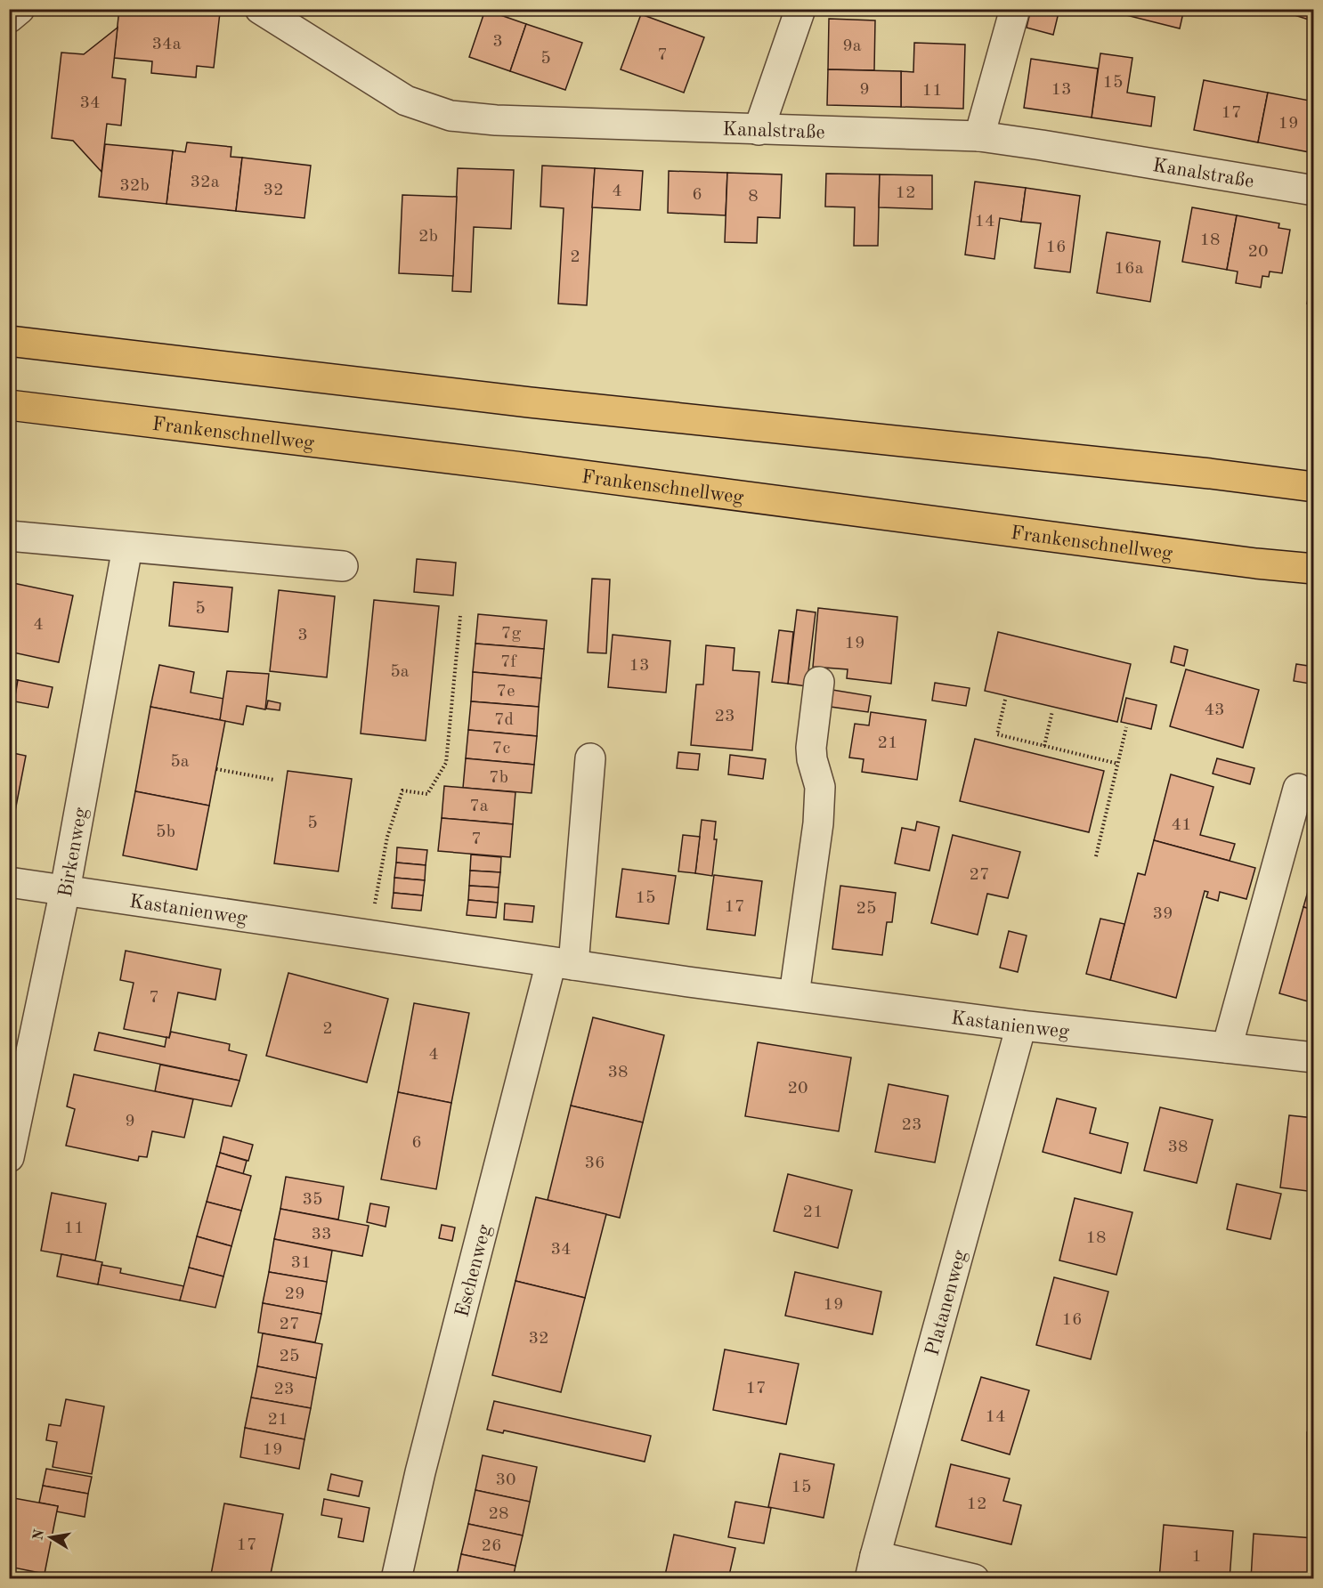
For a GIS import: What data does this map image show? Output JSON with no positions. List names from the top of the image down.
{
  "streets": {
    "highway": ["Frankenschnellweg"],
    "street": [
      "Kanalstraße",
      "Birkenweg",
      "Kastanienweg",
      "Eschenweg",
      "Platanenweg"
    ]
  },
  "crossings": [
    ["Birkenweg", "Kastanienweg"],
    ["Kastanienweg", "Eschenweg"],
    ["Kastanienweg", "Platanenweg"]
  ],
  "house_numbers": [
    "3",
    "34a",
    "9a",
    "7",
    "5",
    "15",
    "9",
    "13",
    "11",
    "34",
    "17",
    "19",
    "32a",
    "32b",
    "32",
    "4",
    "12",
    "6",
    "8",
    "14",
    "2b",
    "18",
    "16",
    "20",
    "2",
    "16a",
    "5",
    "4",
    "7g",
    "3",
    "19",
    "7f",
    "13",
    "5a",
    "7e",
    "43",
    "23",
    "7d",
    "21",
    "7c",
    "5a",
    "7b",
    "7a",
    "5",
    "41",
    "5b",
    "7",
    "27",
    "15",
    "17",
    "25",
    "39",
    "7",
    "2",
    "4",
    "38",
    "20",
    "9",
    "23",
    "6",
    "38",
    "36",
    "35",
    "21",
    "11",
    "33",
    "18",
    "34",
    "31",
    "29",
    "19",
    "16",
    "27",
    "32",
    "25",
    "17",
    "23",
    "14",
    "21",
    "19",
    "30",
    "15",
    "12",
    "28",
    "17",
    "26",
    "1"
  ],
  "north": "left"
}
